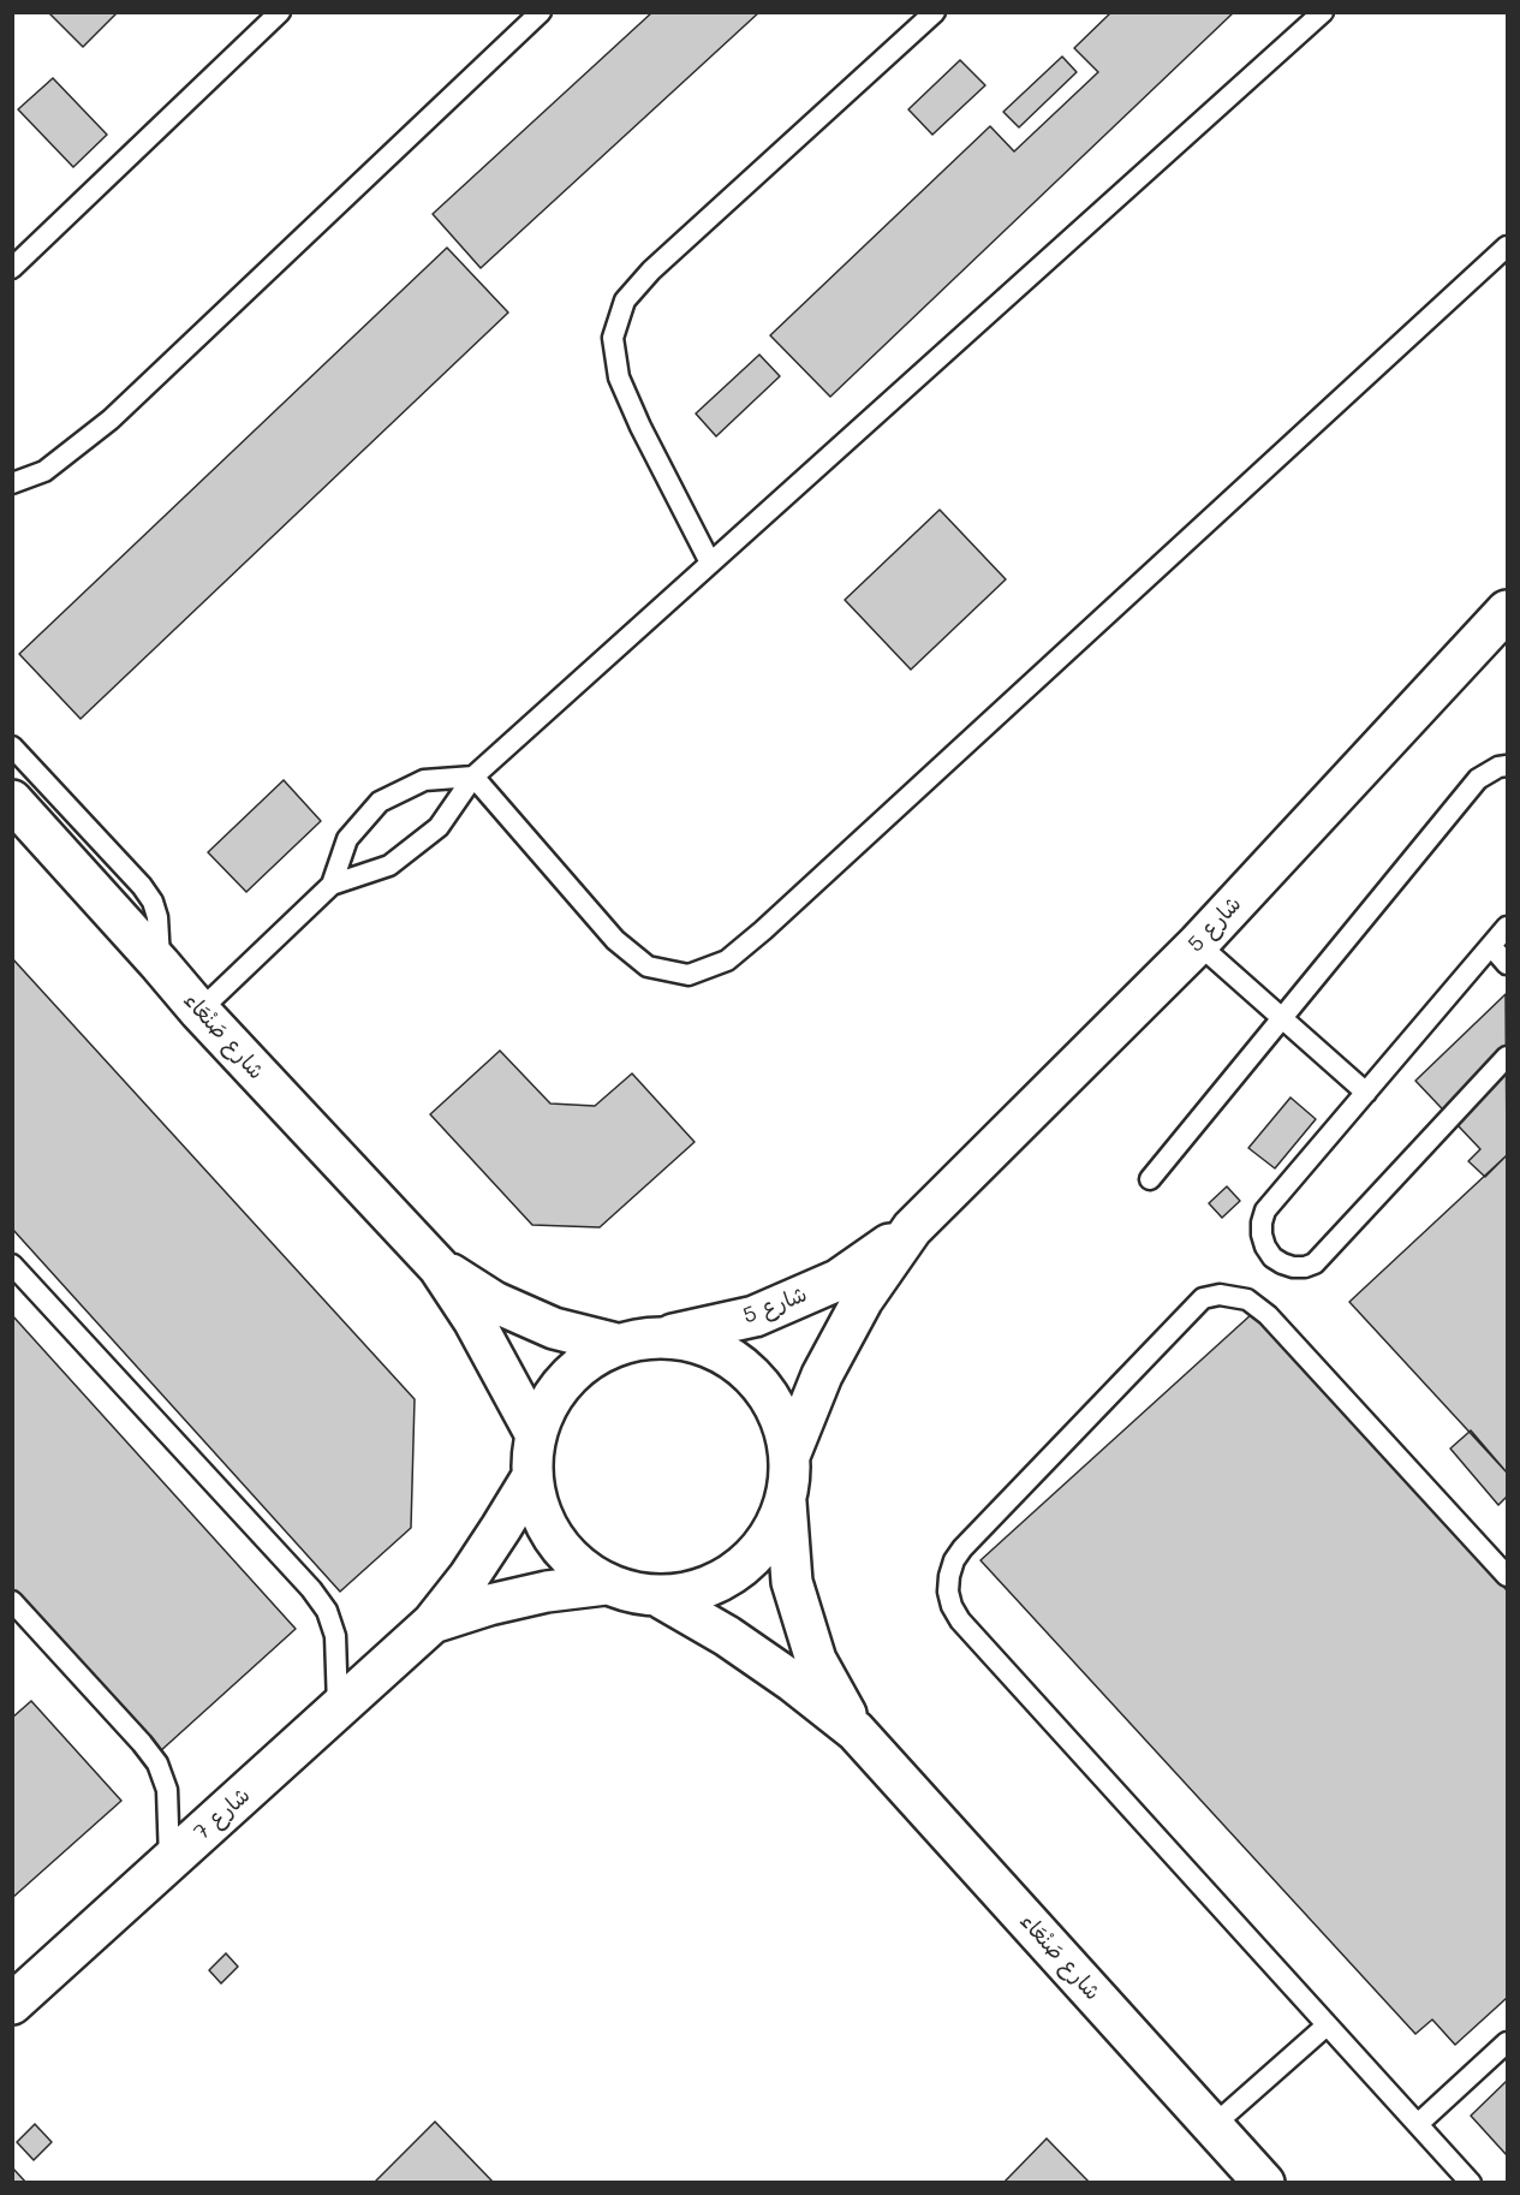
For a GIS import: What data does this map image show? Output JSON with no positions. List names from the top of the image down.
{
  "streets": {
    "street": ["شارع 5", "شارع صَنْعَاء", "شارع 7"]
  },
  "crossings": [
    ["شارع 5", "شارع صَنْعَاء"]
  ]
}
